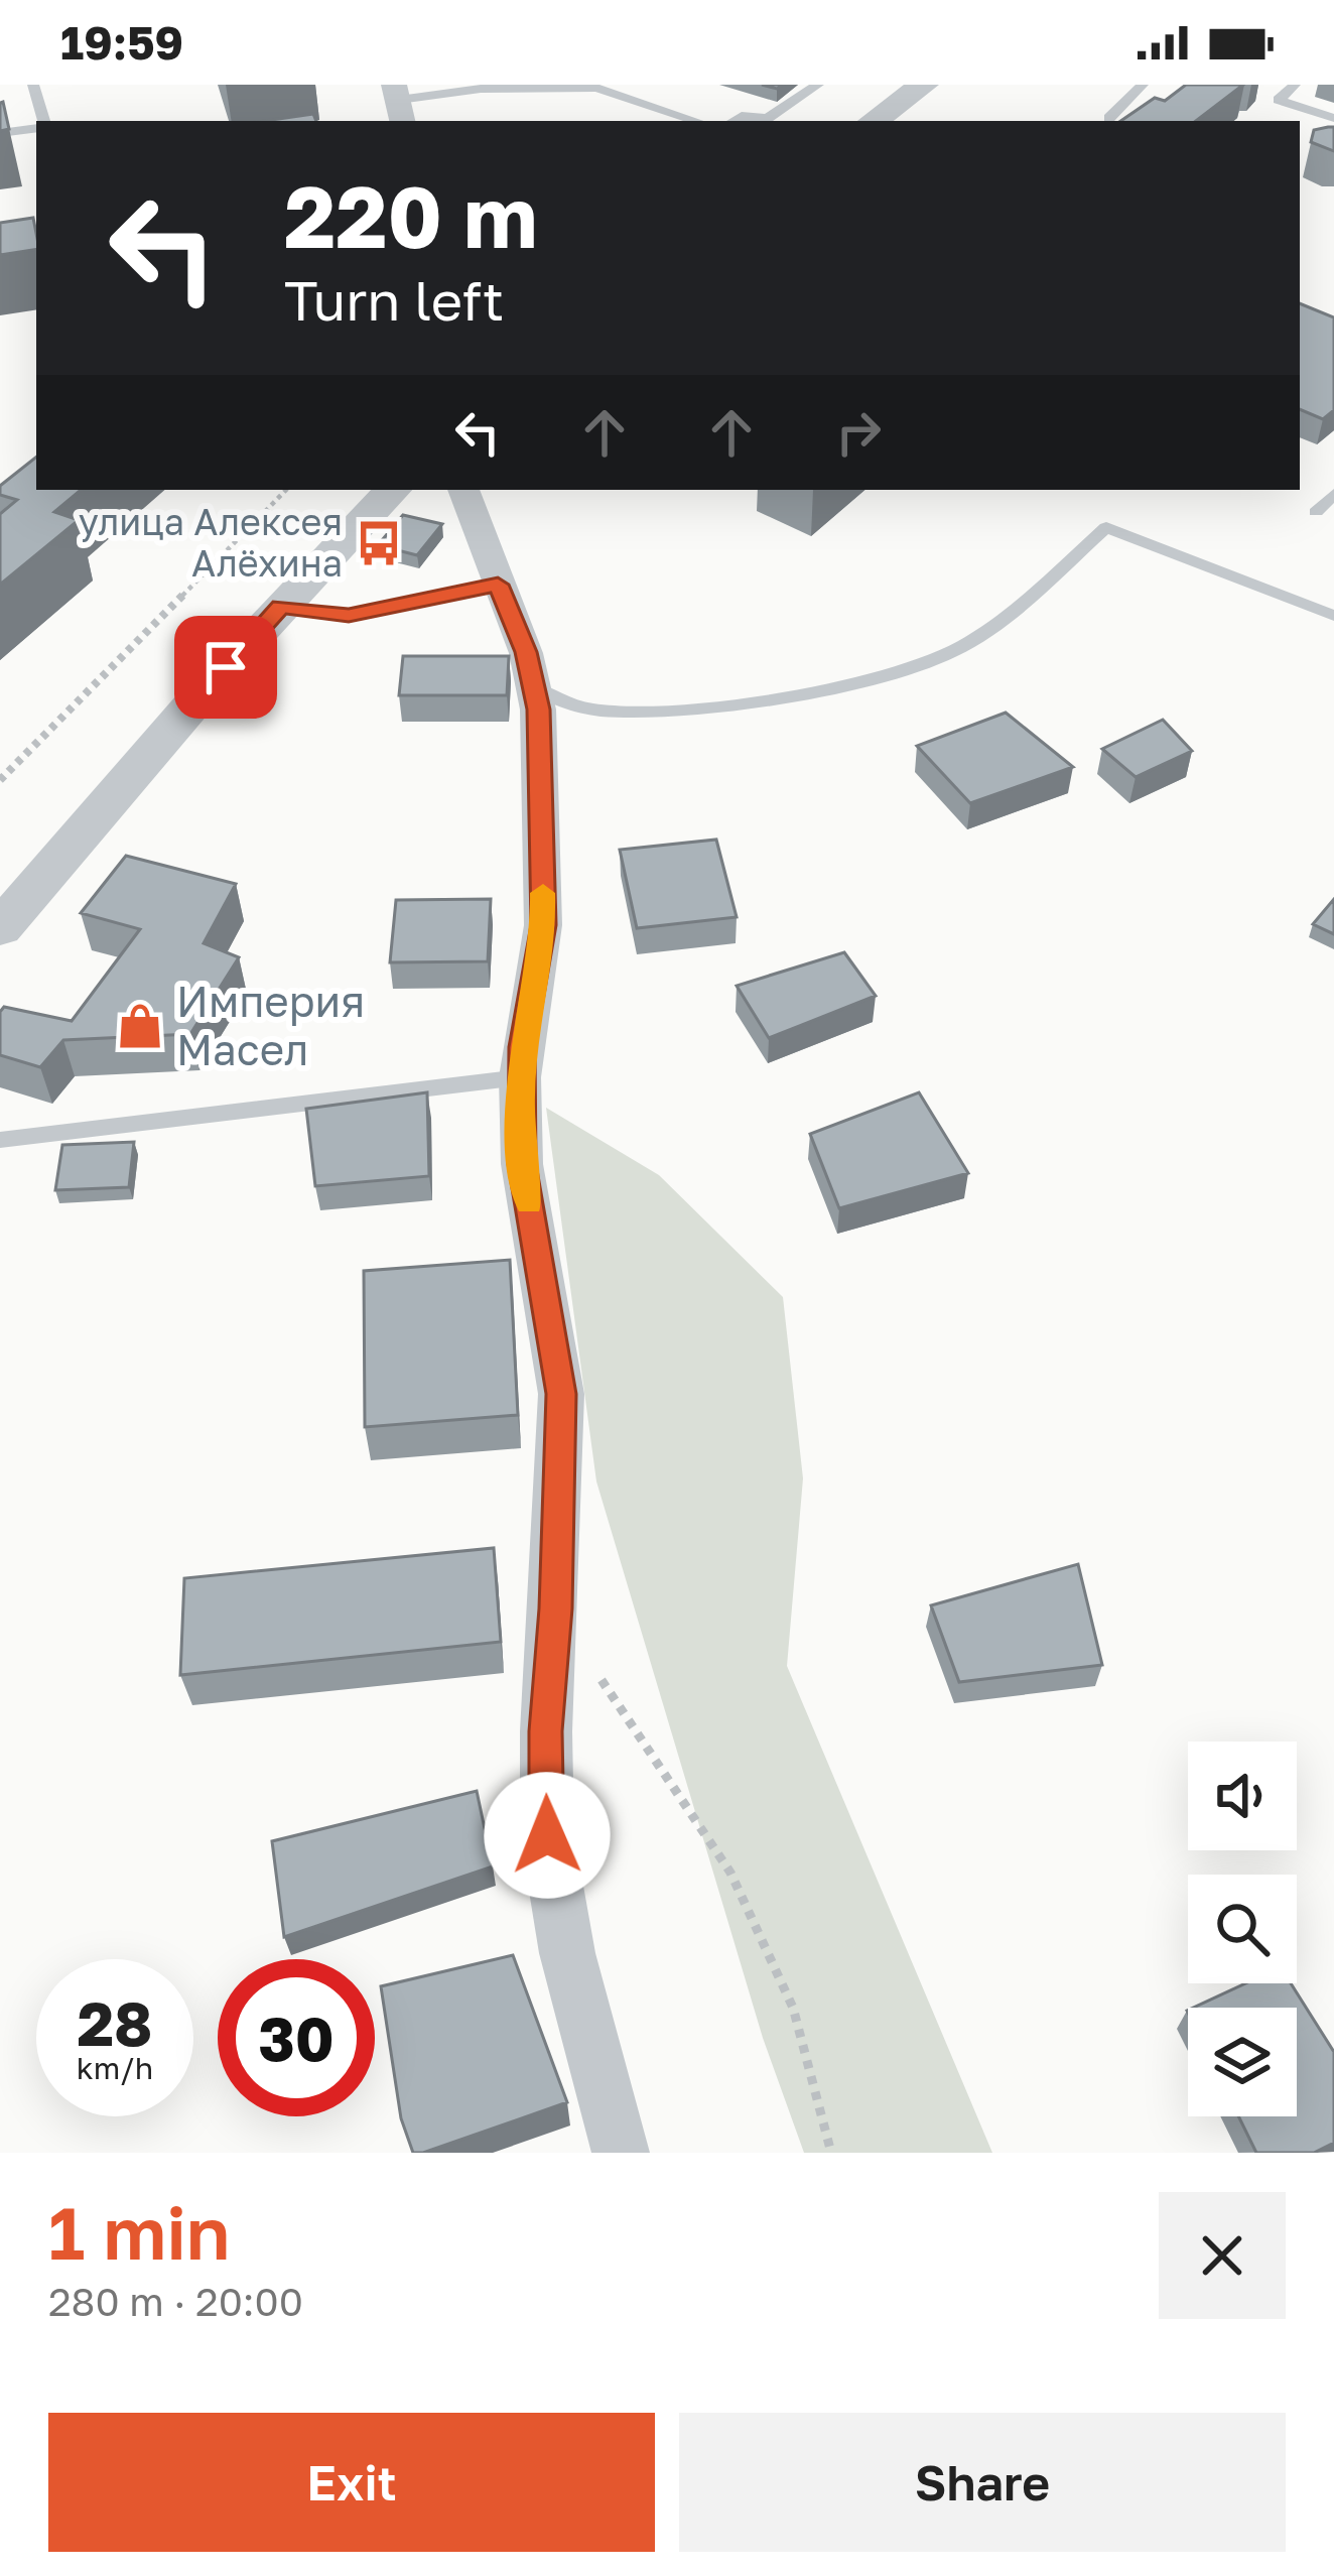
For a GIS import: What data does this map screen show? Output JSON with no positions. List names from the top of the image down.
{
  "places": {
    "bus stop": ["улица Алексея Алёхина"],
    "shop": ["Империя Масел"]
  },
  "page": {
    "status": "19:59",
    "turn": ["220 m", "Turn left"],
    "speed": "28 km/h",
    "limit": "30",
    "heading": ["1 min", "280 m · 20:00"],
    "buttons": ["Exit", "Share"]
  }
}
